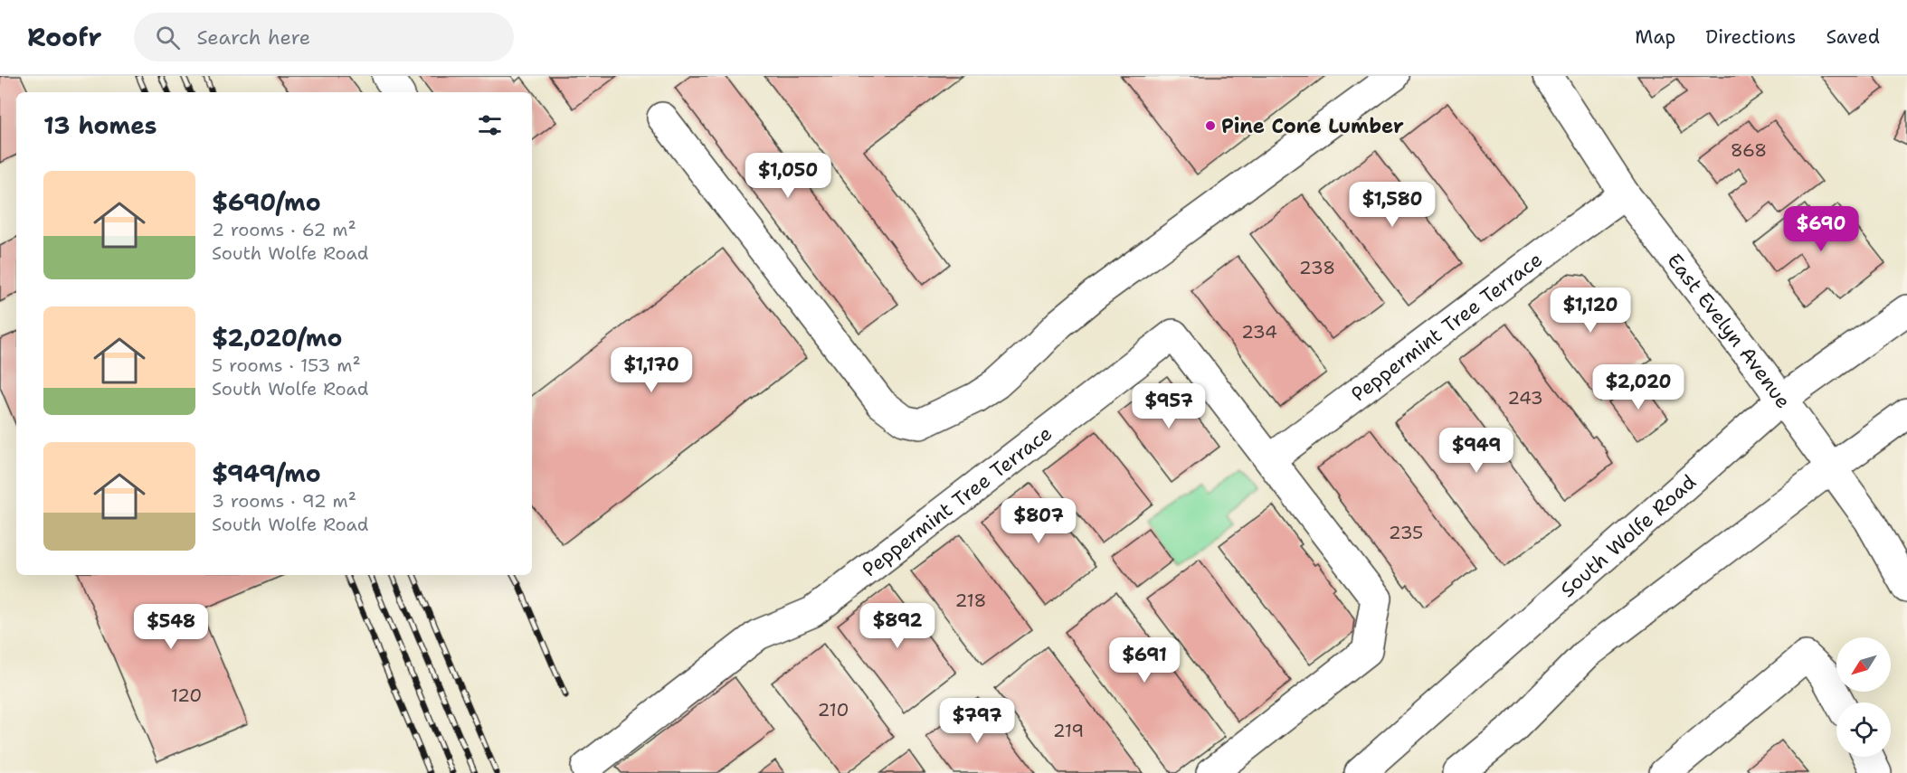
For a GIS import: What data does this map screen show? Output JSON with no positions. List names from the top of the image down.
{
  "streets": {
    "main road": ["Peppermint Tree Terrace", "East Evelyn Avenue", "South Wolfe Road"]
  },
  "crossings": [
    ["Peppermint Tree Terrace", "East Evelyn Avenue"],
    ["East Evelyn Avenue", "South Wolfe Road"]
  ],
  "places": ["Pine Cone Lumber"],
  "house_numbers": [
    "868",
    "238",
    "234",
    "243",
    "235",
    "218",
    "120",
    "210",
    "219"
  ],
  "north": "bottom left",
  "page": {
    "header": "Roofr",
    "search": "Search here",
    "nav": ["Map", "Directions", "Saved"],
    "heading": "13 homes",
    "price": [
      "$1,050",
      "$1,580",
      "$690",
      "$1,120",
      "$1,170",
      "$2,020",
      "$957",
      "$949",
      "$807",
      "$892",
      "$548",
      "$691",
      "$797"
    ],
    "list": [
      {
        "name": "$690/mo",
        "note": "2 rooms · 62 m² · South Wolfe Road"
      },
      {
        "name": "$2,020/mo",
        "note": "5 rooms · 153 m² · South Wolfe Road"
      },
      {
        "name": "$949/mo",
        "note": "3 rooms · 92 m² · South Wolfe Road"
      }
    ]
  }
}
